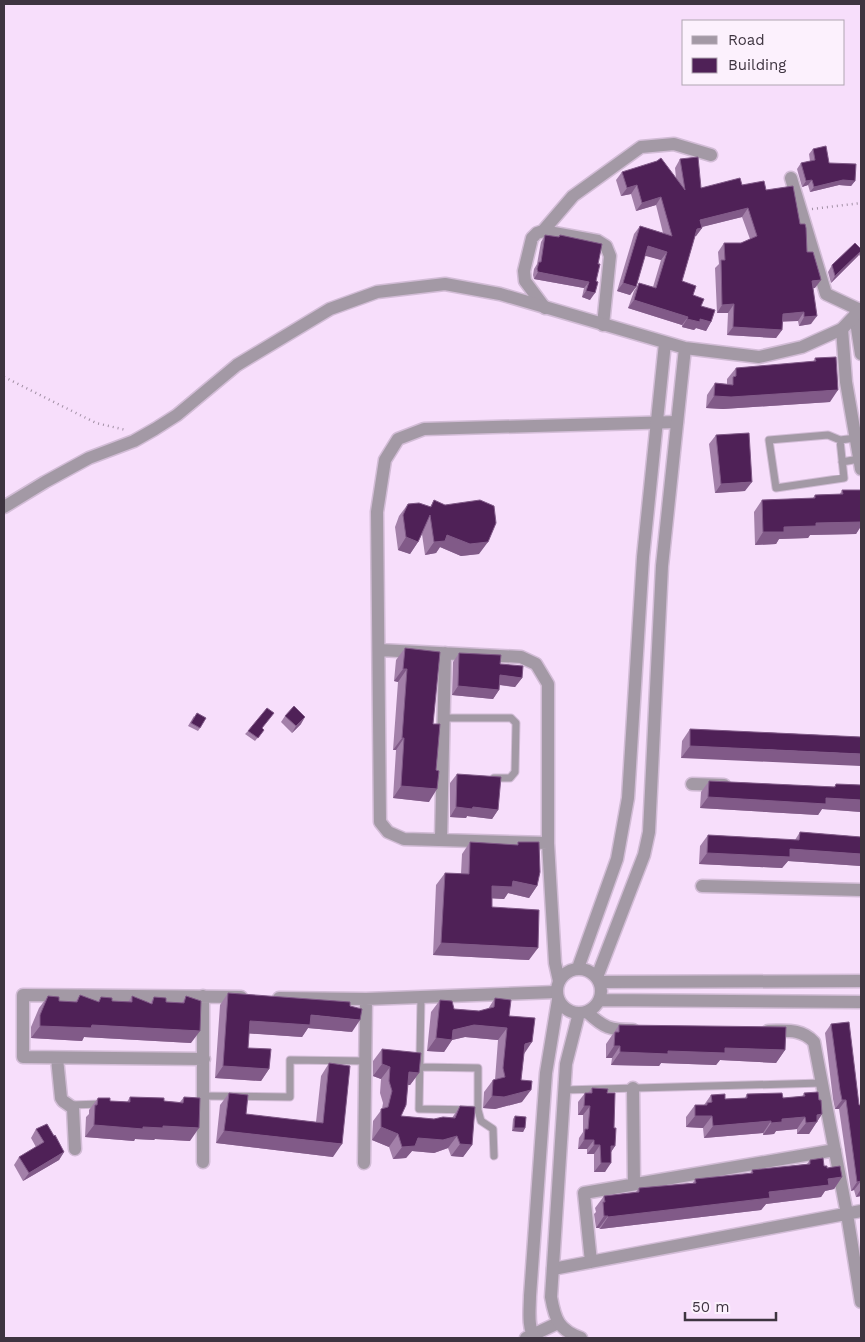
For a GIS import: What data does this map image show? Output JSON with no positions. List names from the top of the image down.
{
  "legend": ["Road", "Building"],
  "scale_bar": "50 m"
}
